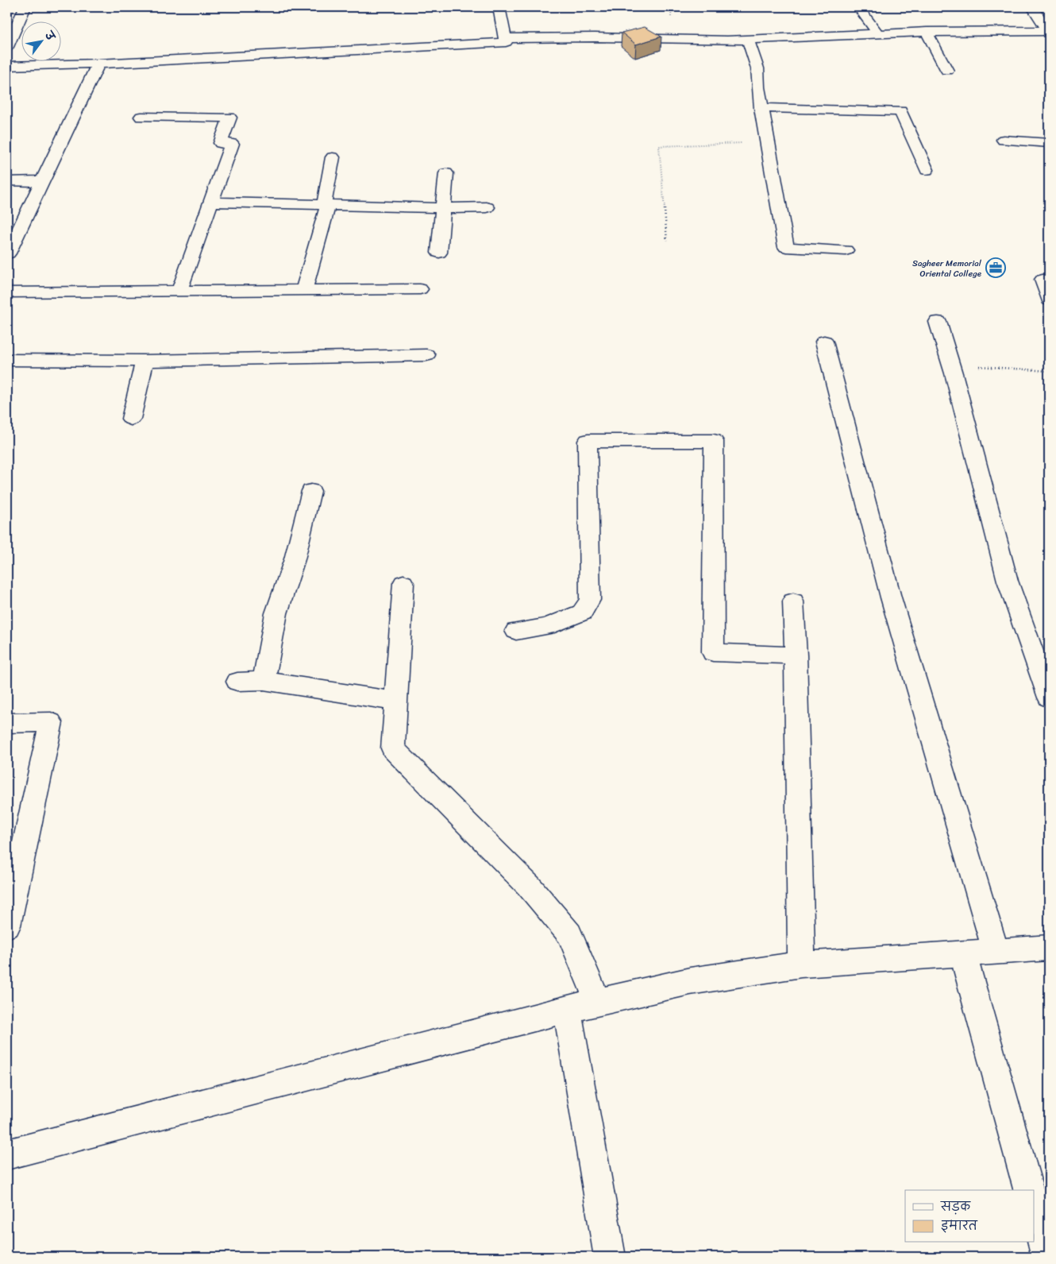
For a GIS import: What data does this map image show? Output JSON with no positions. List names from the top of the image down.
{
  "places": {
    "office": ["Sagheer Memorial Oriental College"]
  },
  "legend": ["सड़क", "इमारत"],
  "north": "top right"
}
